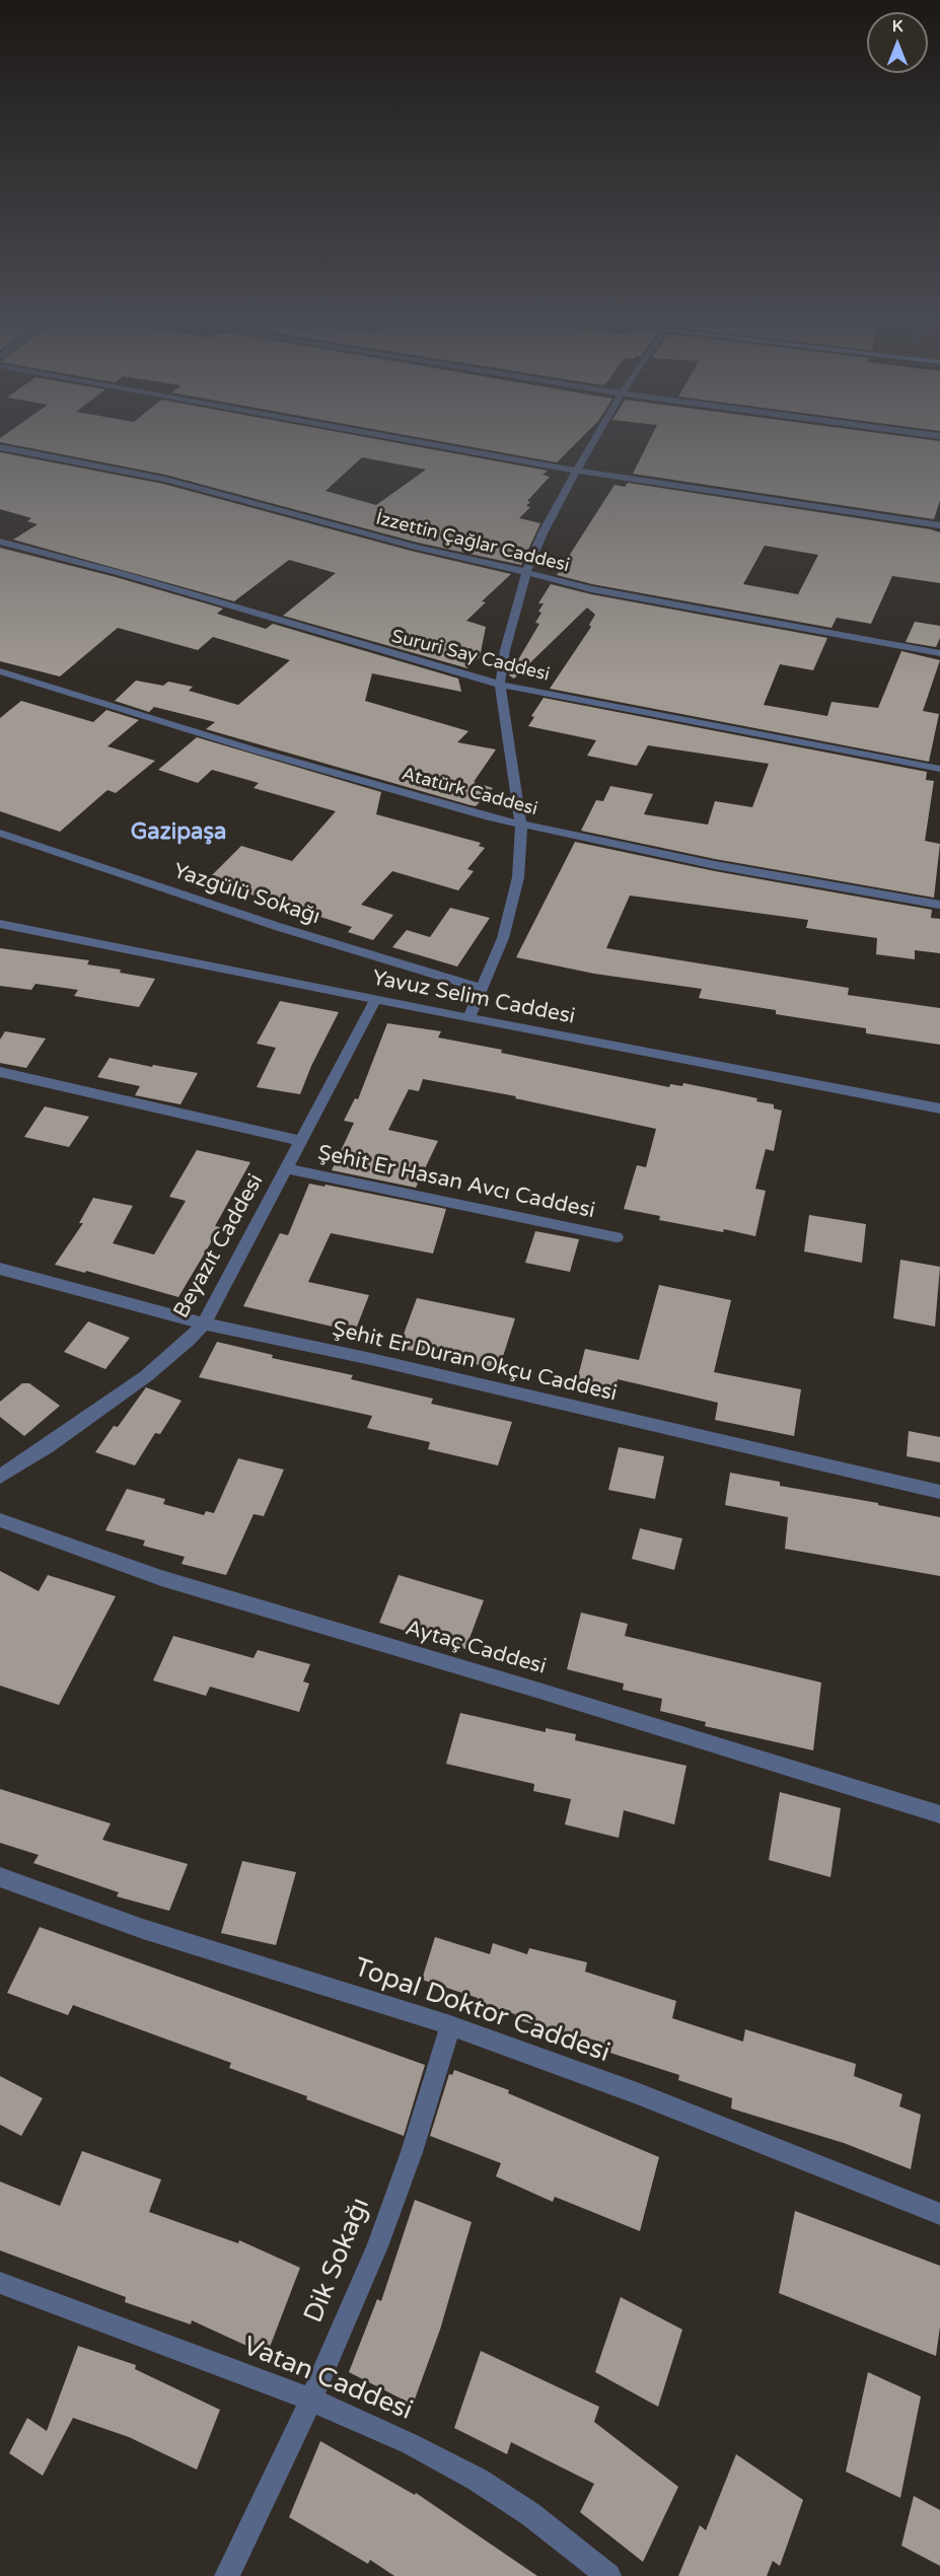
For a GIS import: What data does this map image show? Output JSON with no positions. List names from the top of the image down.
{
  "streets": {
    "street": [
      "İzzettin Çağlar Caddesi",
      "Sururi Say Caddesi",
      "Atatürk Caddesi",
      "Yazgülü Sokağı",
      "Yavuz Selim Caddesi",
      "Şehit Er Hasan Avcı Caddesi",
      "Beyazıt Caddesi",
      "Şehit Er Duran Okçu Caddesi",
      "Aytaç Caddesi",
      "Topal Doktor Caddesi",
      "Dik Sokağı",
      "Vatan Caddesi"
    ]
  },
  "crossings": [
    ["Yavuz Selim Caddesi", "Beyazıt Caddesi"],
    ["Şehit Er Hasan Avcı Caddesi", "Beyazıt Caddesi"],
    ["Beyazıt Caddesi", "Şehit Er Duran Okçu Caddesi"],
    ["Topal Doktor Caddesi", "Dik Sokağı"],
    ["Dik Sokağı", "Vatan Caddesi"]
  ],
  "districts": ["Gazipaşa"],
  "north": "top"
}
